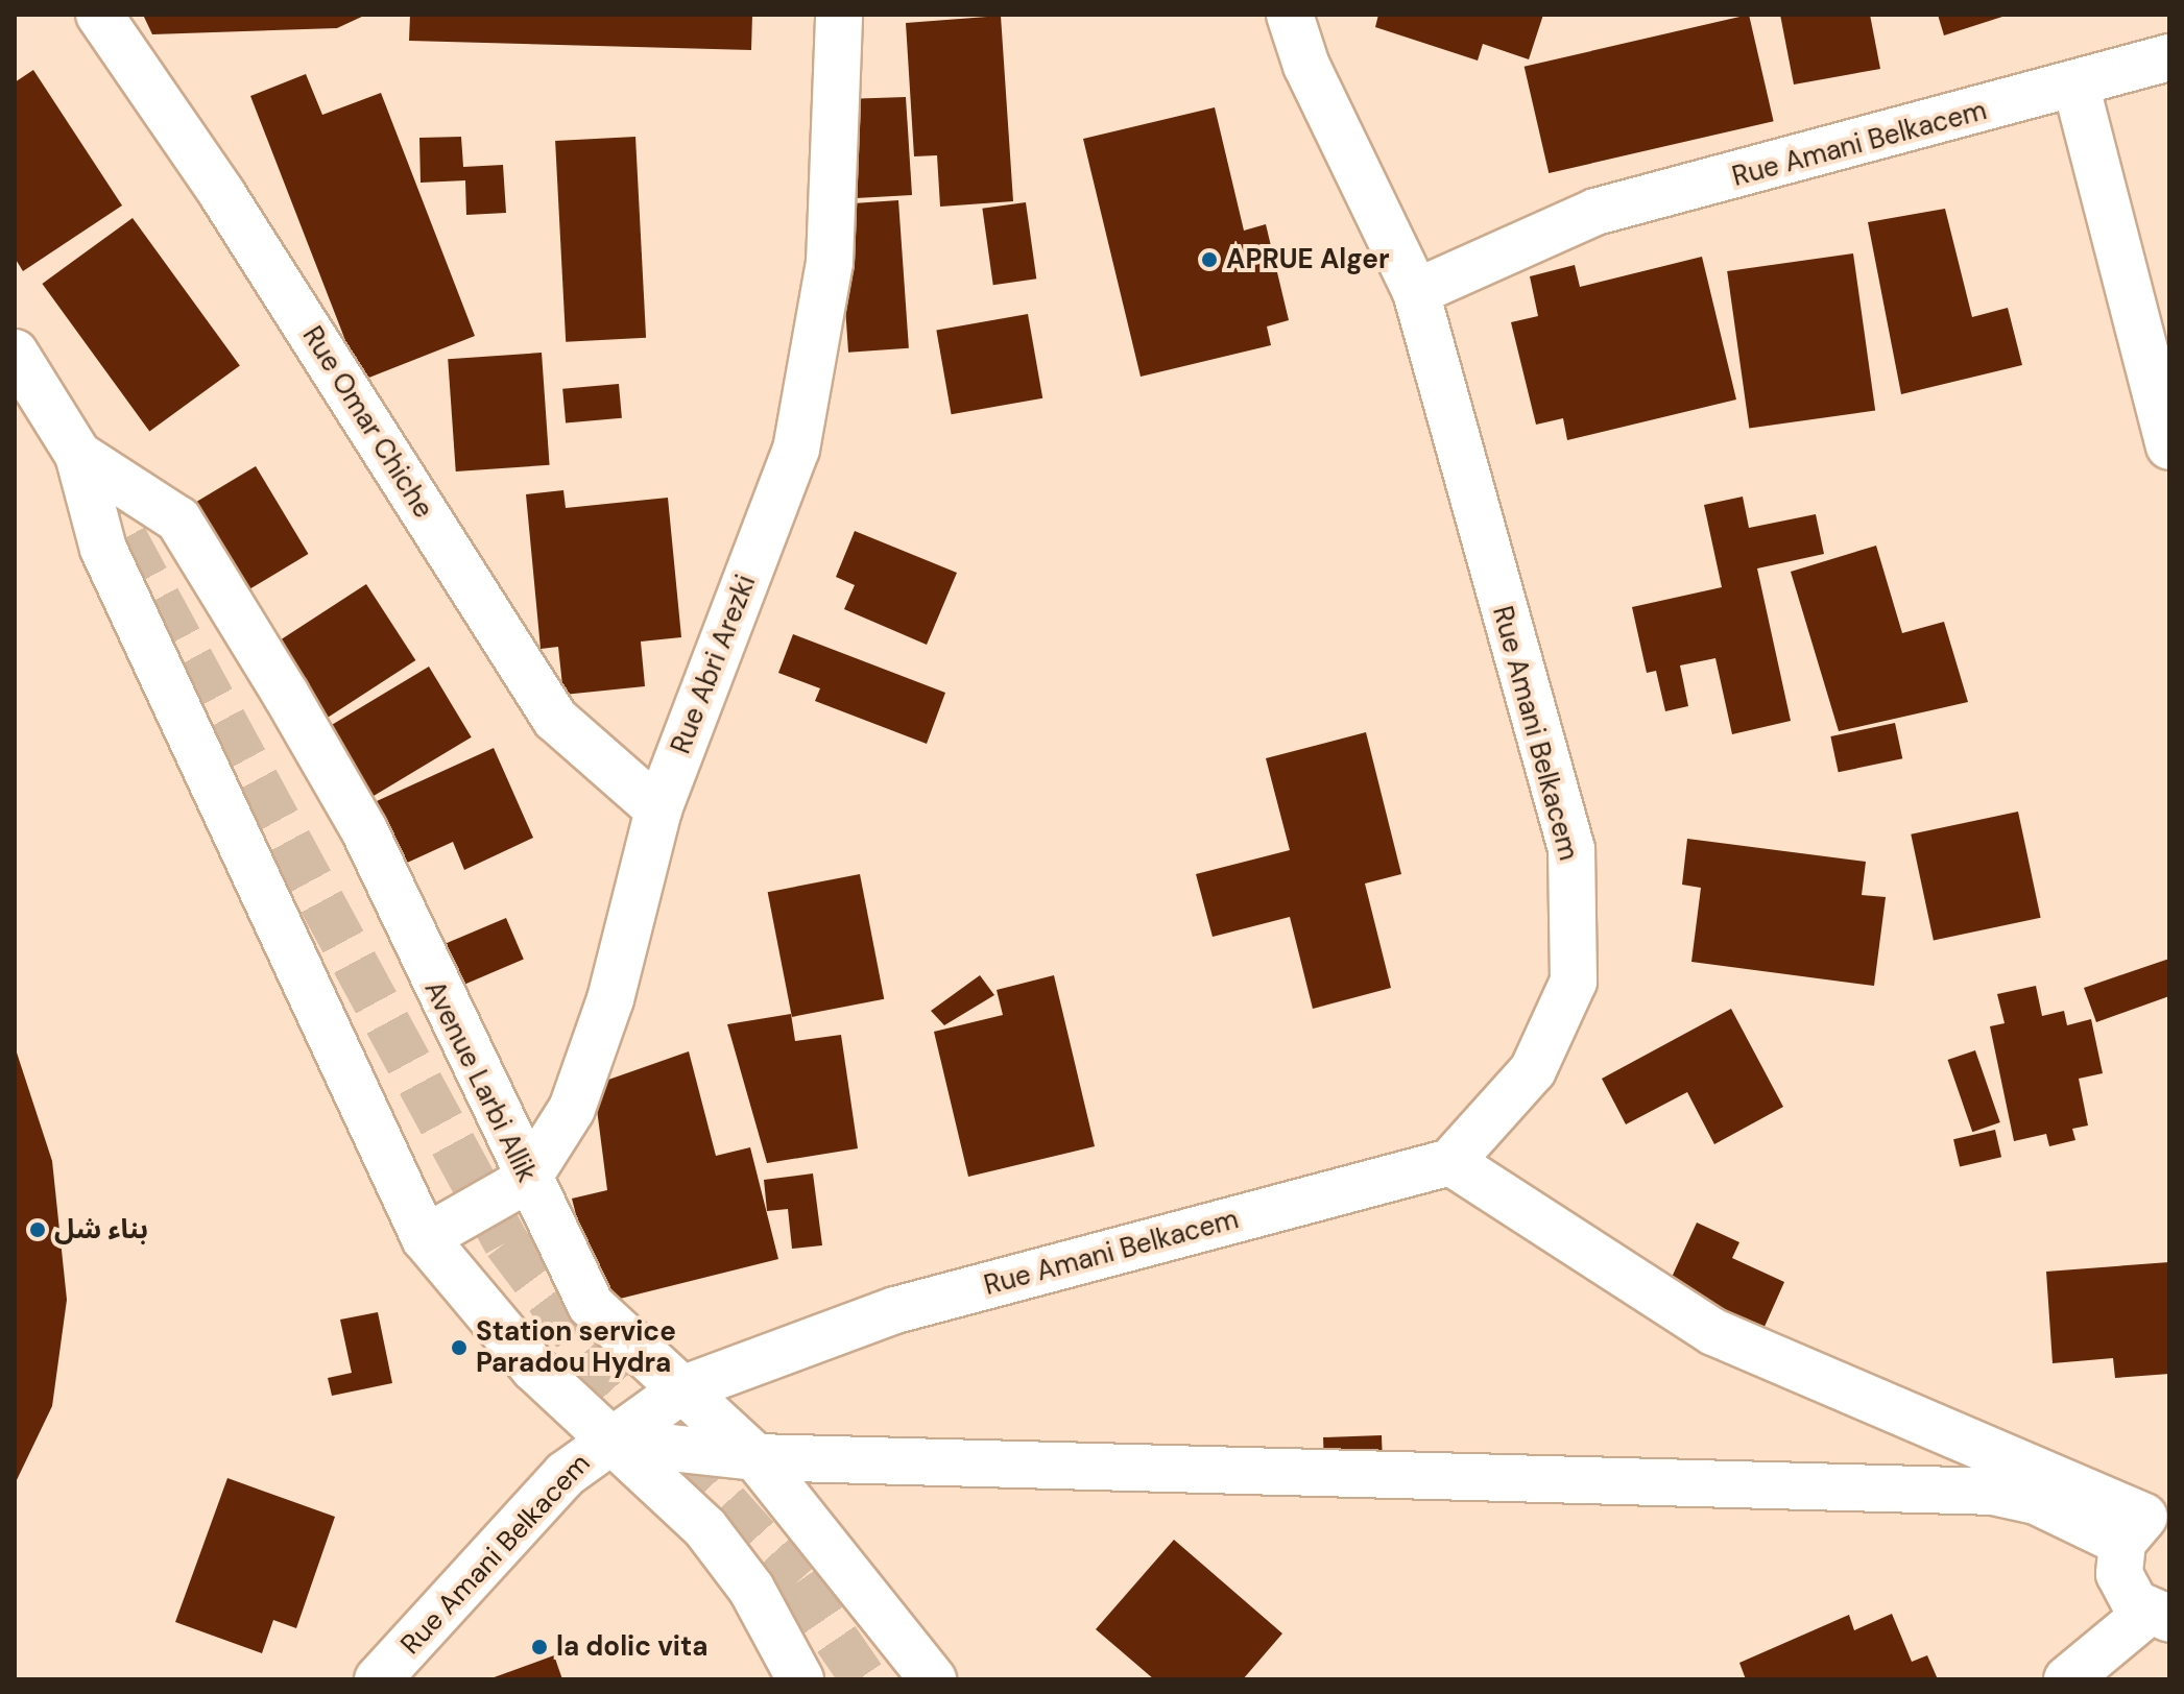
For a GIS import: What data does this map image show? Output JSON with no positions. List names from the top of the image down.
{
  "streets": {
    "street": [
      "Rue Amani Belkacem",
      "Rue Omar Chiche",
      "Rue Abri Arezki",
      "Avenue Larbi Allik"
    ]
  },
  "crossings": [
    ["Rue Amani Belkacem", "Avenue Larbi Allik"],
    ["Rue Omar Chiche", "Rue Abri Arezki"],
    ["Rue Abri Arezki", "Avenue Larbi Allik"]
  ],
  "places": [
    "APRUE Alger",
    "بناء شل",
    "Station service Paradou Hydra",
    "la dolic vita"
  ]
}
